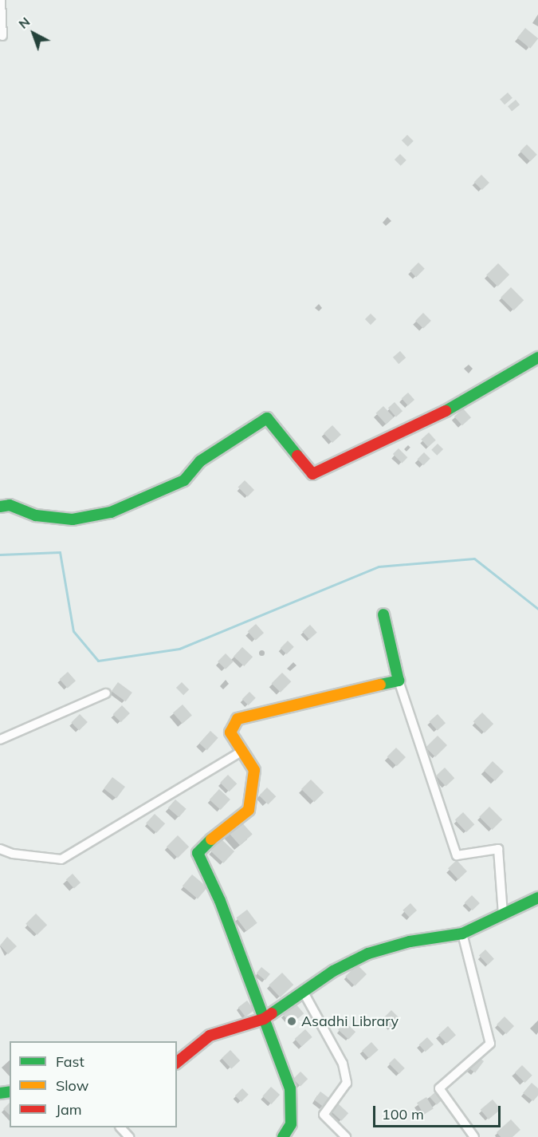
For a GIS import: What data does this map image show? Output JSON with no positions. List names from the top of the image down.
{
  "places": ["Asadhi Library"],
  "legend": ["Fast", "Slow", "Jam"],
  "scale_bar": "100 m",
  "north": "top left"
}
